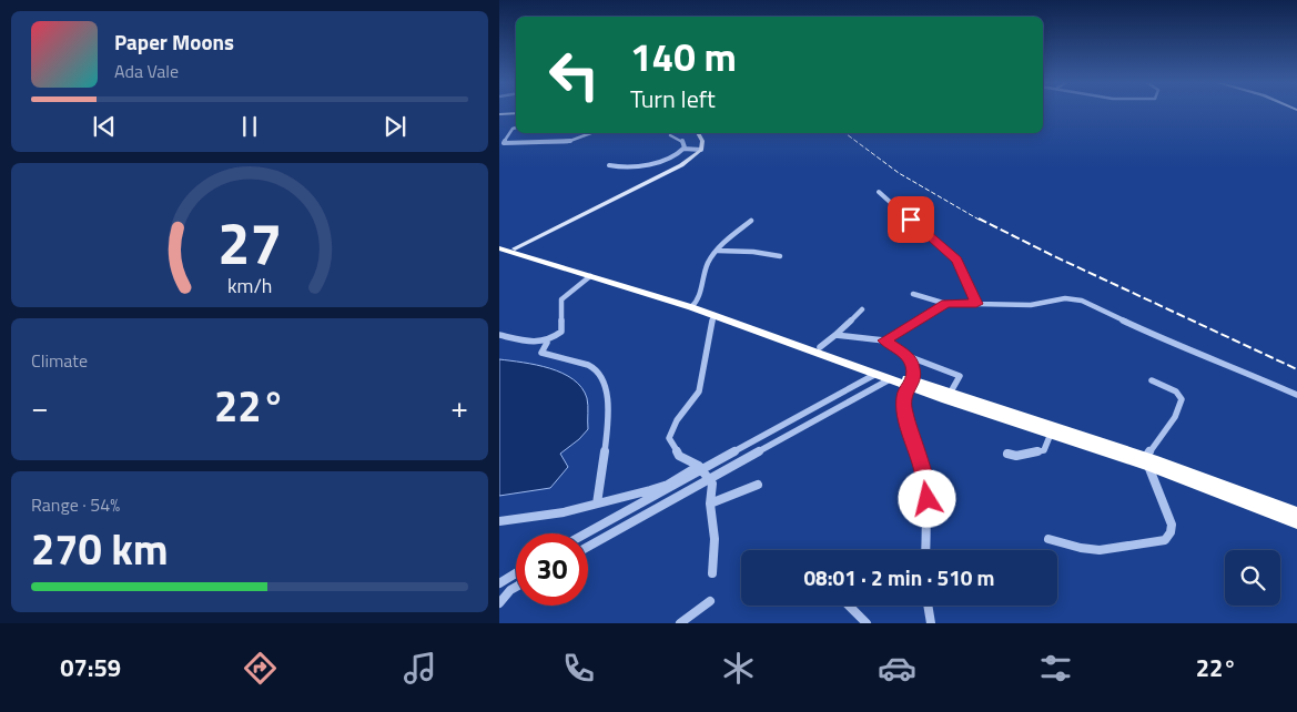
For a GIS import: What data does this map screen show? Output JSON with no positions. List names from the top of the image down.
{
  "page": {
    "turn": ["140 m", "Turn left"],
    "song": ["Paper Moons", "Ada Vale"],
    "tile": [
      "Climate",
      ["Range · 54%", "270 km"]
    ],
    "heat": ["−", "22°", "+"],
    "limit": "30",
    "trip": "08:01 · 2 min · 510 m",
    "tabs": ["07:59", "22°"],
    "gauge": ["27", "km/h"]
  }
}
